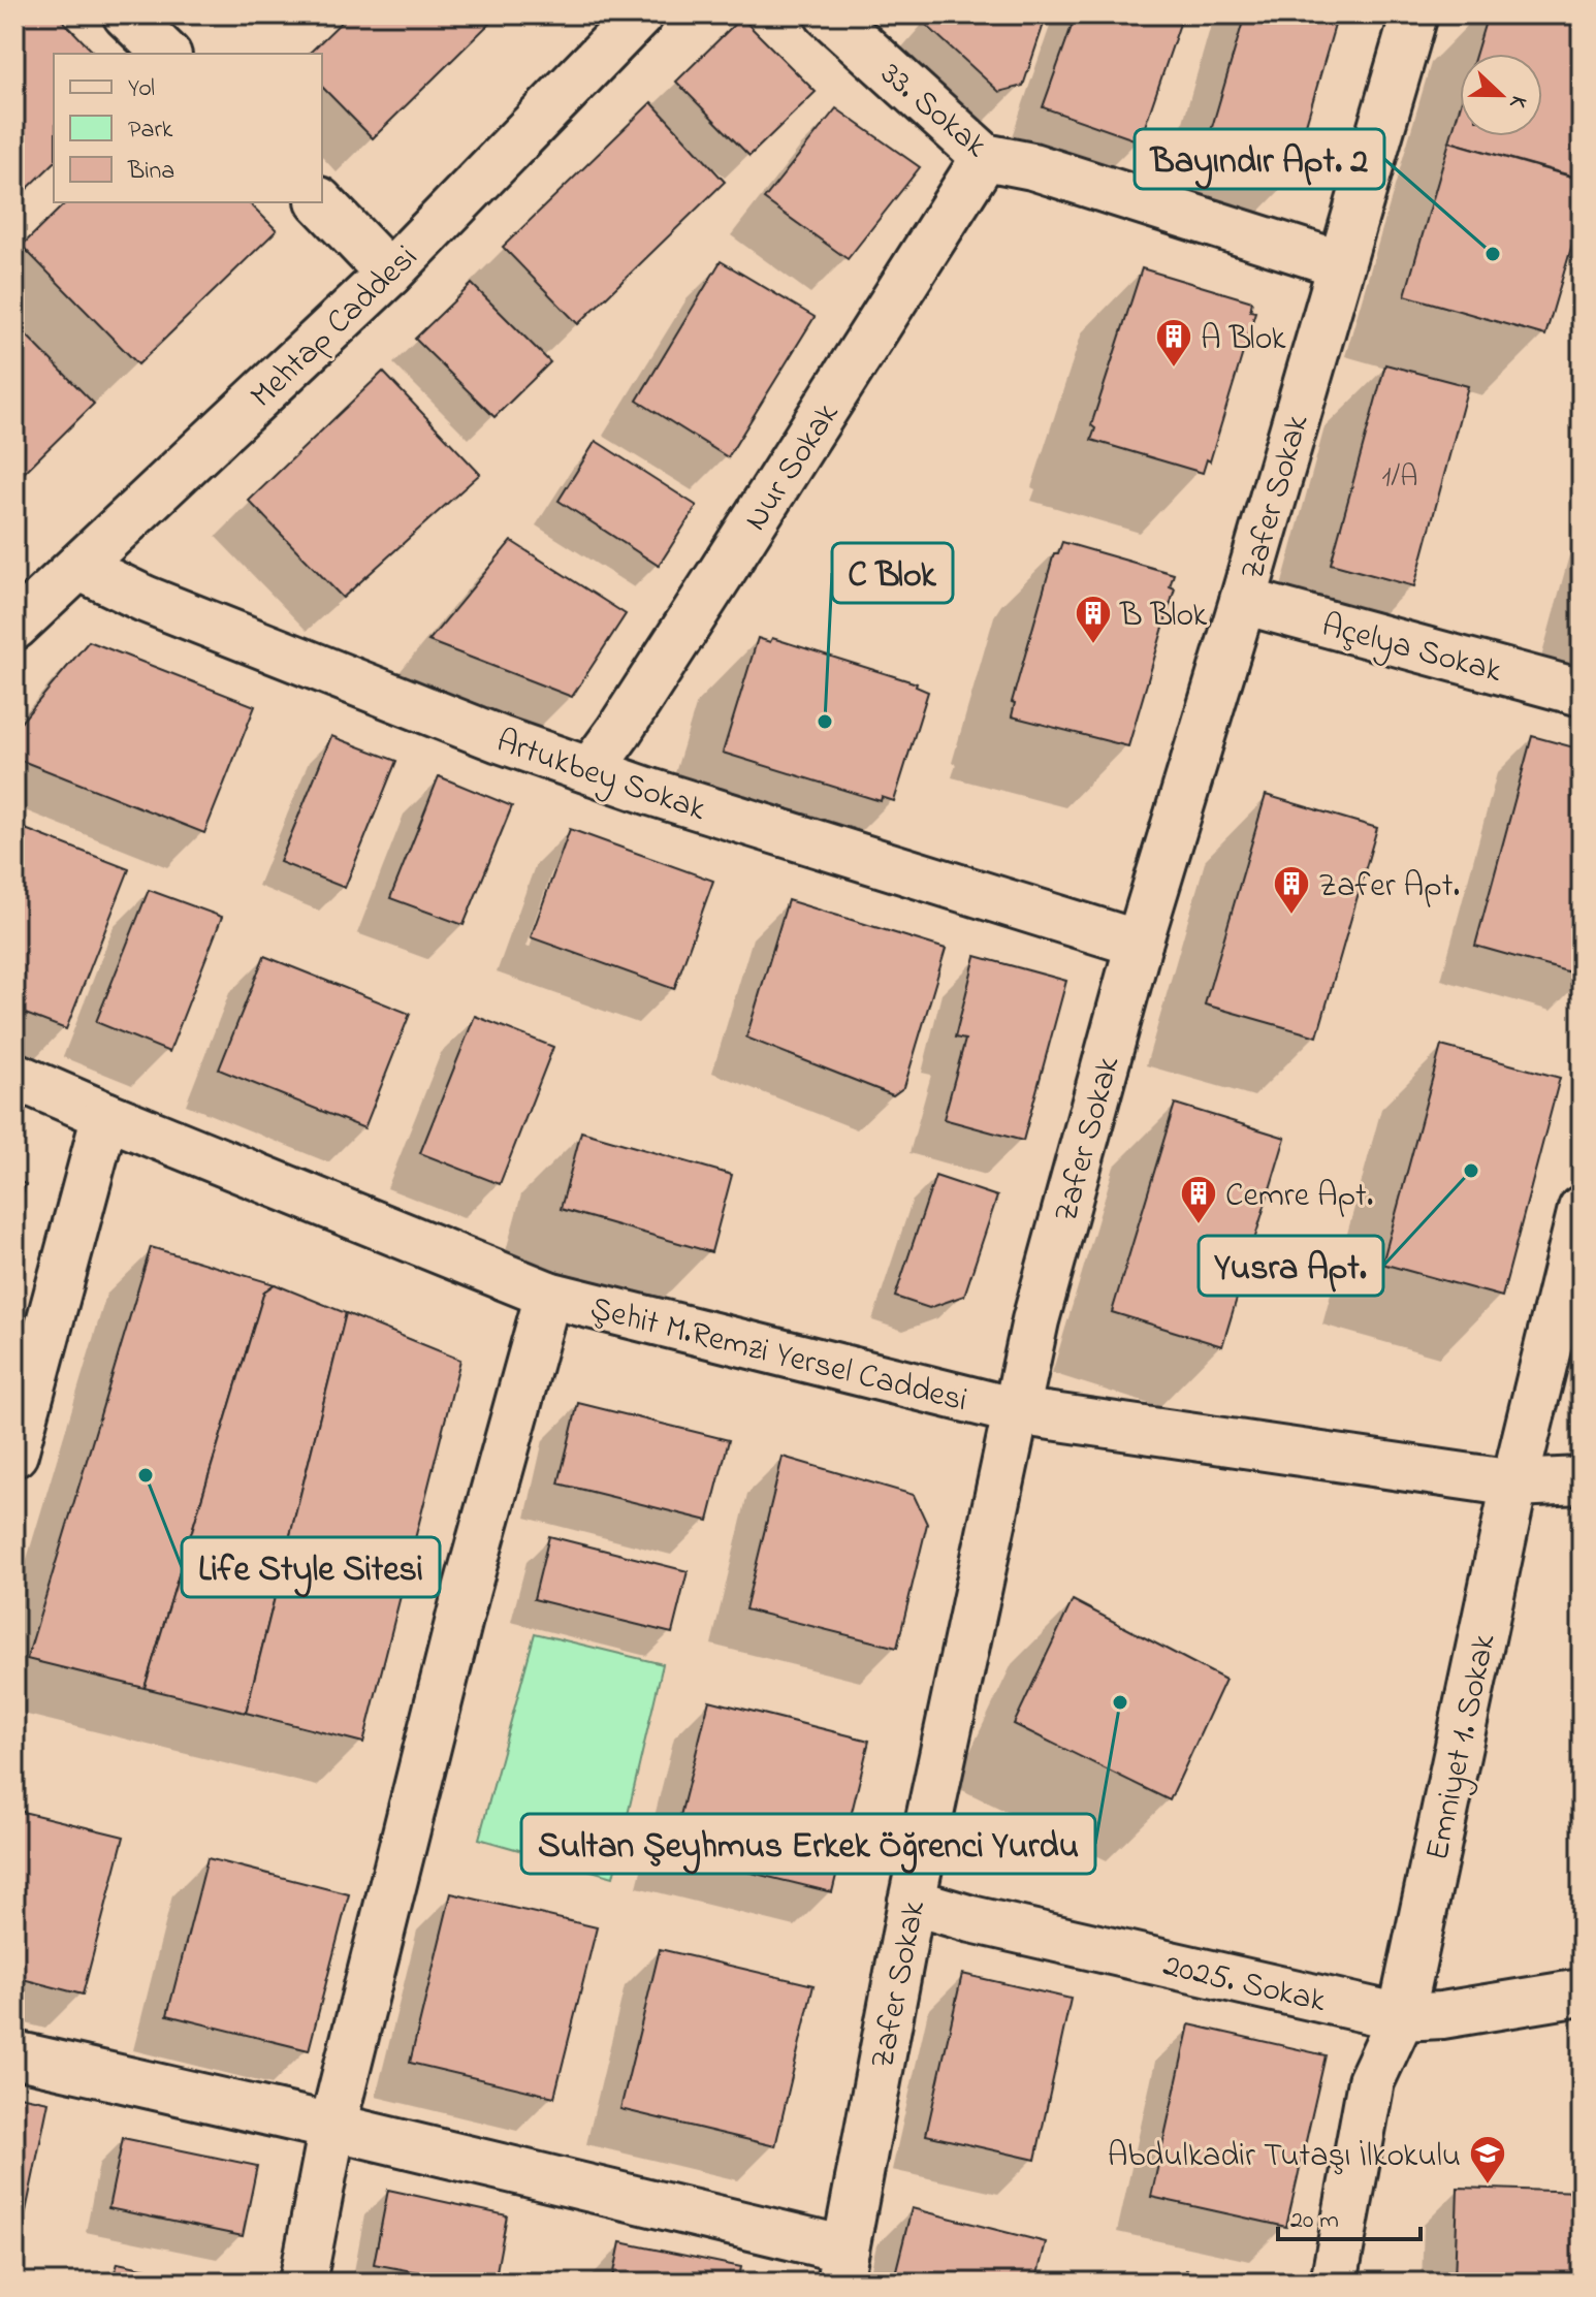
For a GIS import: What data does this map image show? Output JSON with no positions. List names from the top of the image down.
{
  "streets": {
    "street": [
      "33. Sokak",
      "Mehtap Caddesi",
      "Nur Sokak",
      "Zafer Sokak",
      "Açelya Sokak",
      "Artukbey Sokak",
      "Şehit M.Remzi Yersel Caddesi",
      "Emniyet 1. Sokak",
      "2025. Sokak"
    ]
  },
  "crossings": [
    ["33. Sokak", "Nur Sokak"],
    ["33. Sokak", "Zafer Sokak"],
    ["Mehtap Caddesi", "Artukbey Sokak"],
    ["Nur Sokak", "Artukbey Sokak"],
    ["Zafer Sokak", "Açelya Sokak"],
    ["Zafer Sokak", "Artukbey Sokak"],
    ["Zafer Sokak", "Şehit M.Remzi Yersel Caddesi"],
    ["Zafer Sokak", "2025. Sokak"],
    ["Şehit M.Remzi Yersel Caddesi", "Emniyet 1. Sokak"],
    ["Emniyet 1. Sokak", "2025. Sokak"]
  ],
  "places": {
    "other": [
      "Bayındır Apt. 2",
      "C Blok",
      "Yusra Apt.",
      "Life Style Sitesi",
      "Sultan Şeyhmus Erkek Öğrenci Yurdu"
    ],
    "building": [
      "A Blok",
      "B Blok",
      "Zafer Apt.",
      "Cemre Apt."
    ],
    "school or university": ["Abdulkadir Tutaşı İlkokulu"]
  },
  "house_numbers": ["1/A"],
  "legend": ["Yol", "Park", "Bina"],
  "scale_bar": "20 m",
  "north": "right"
}
